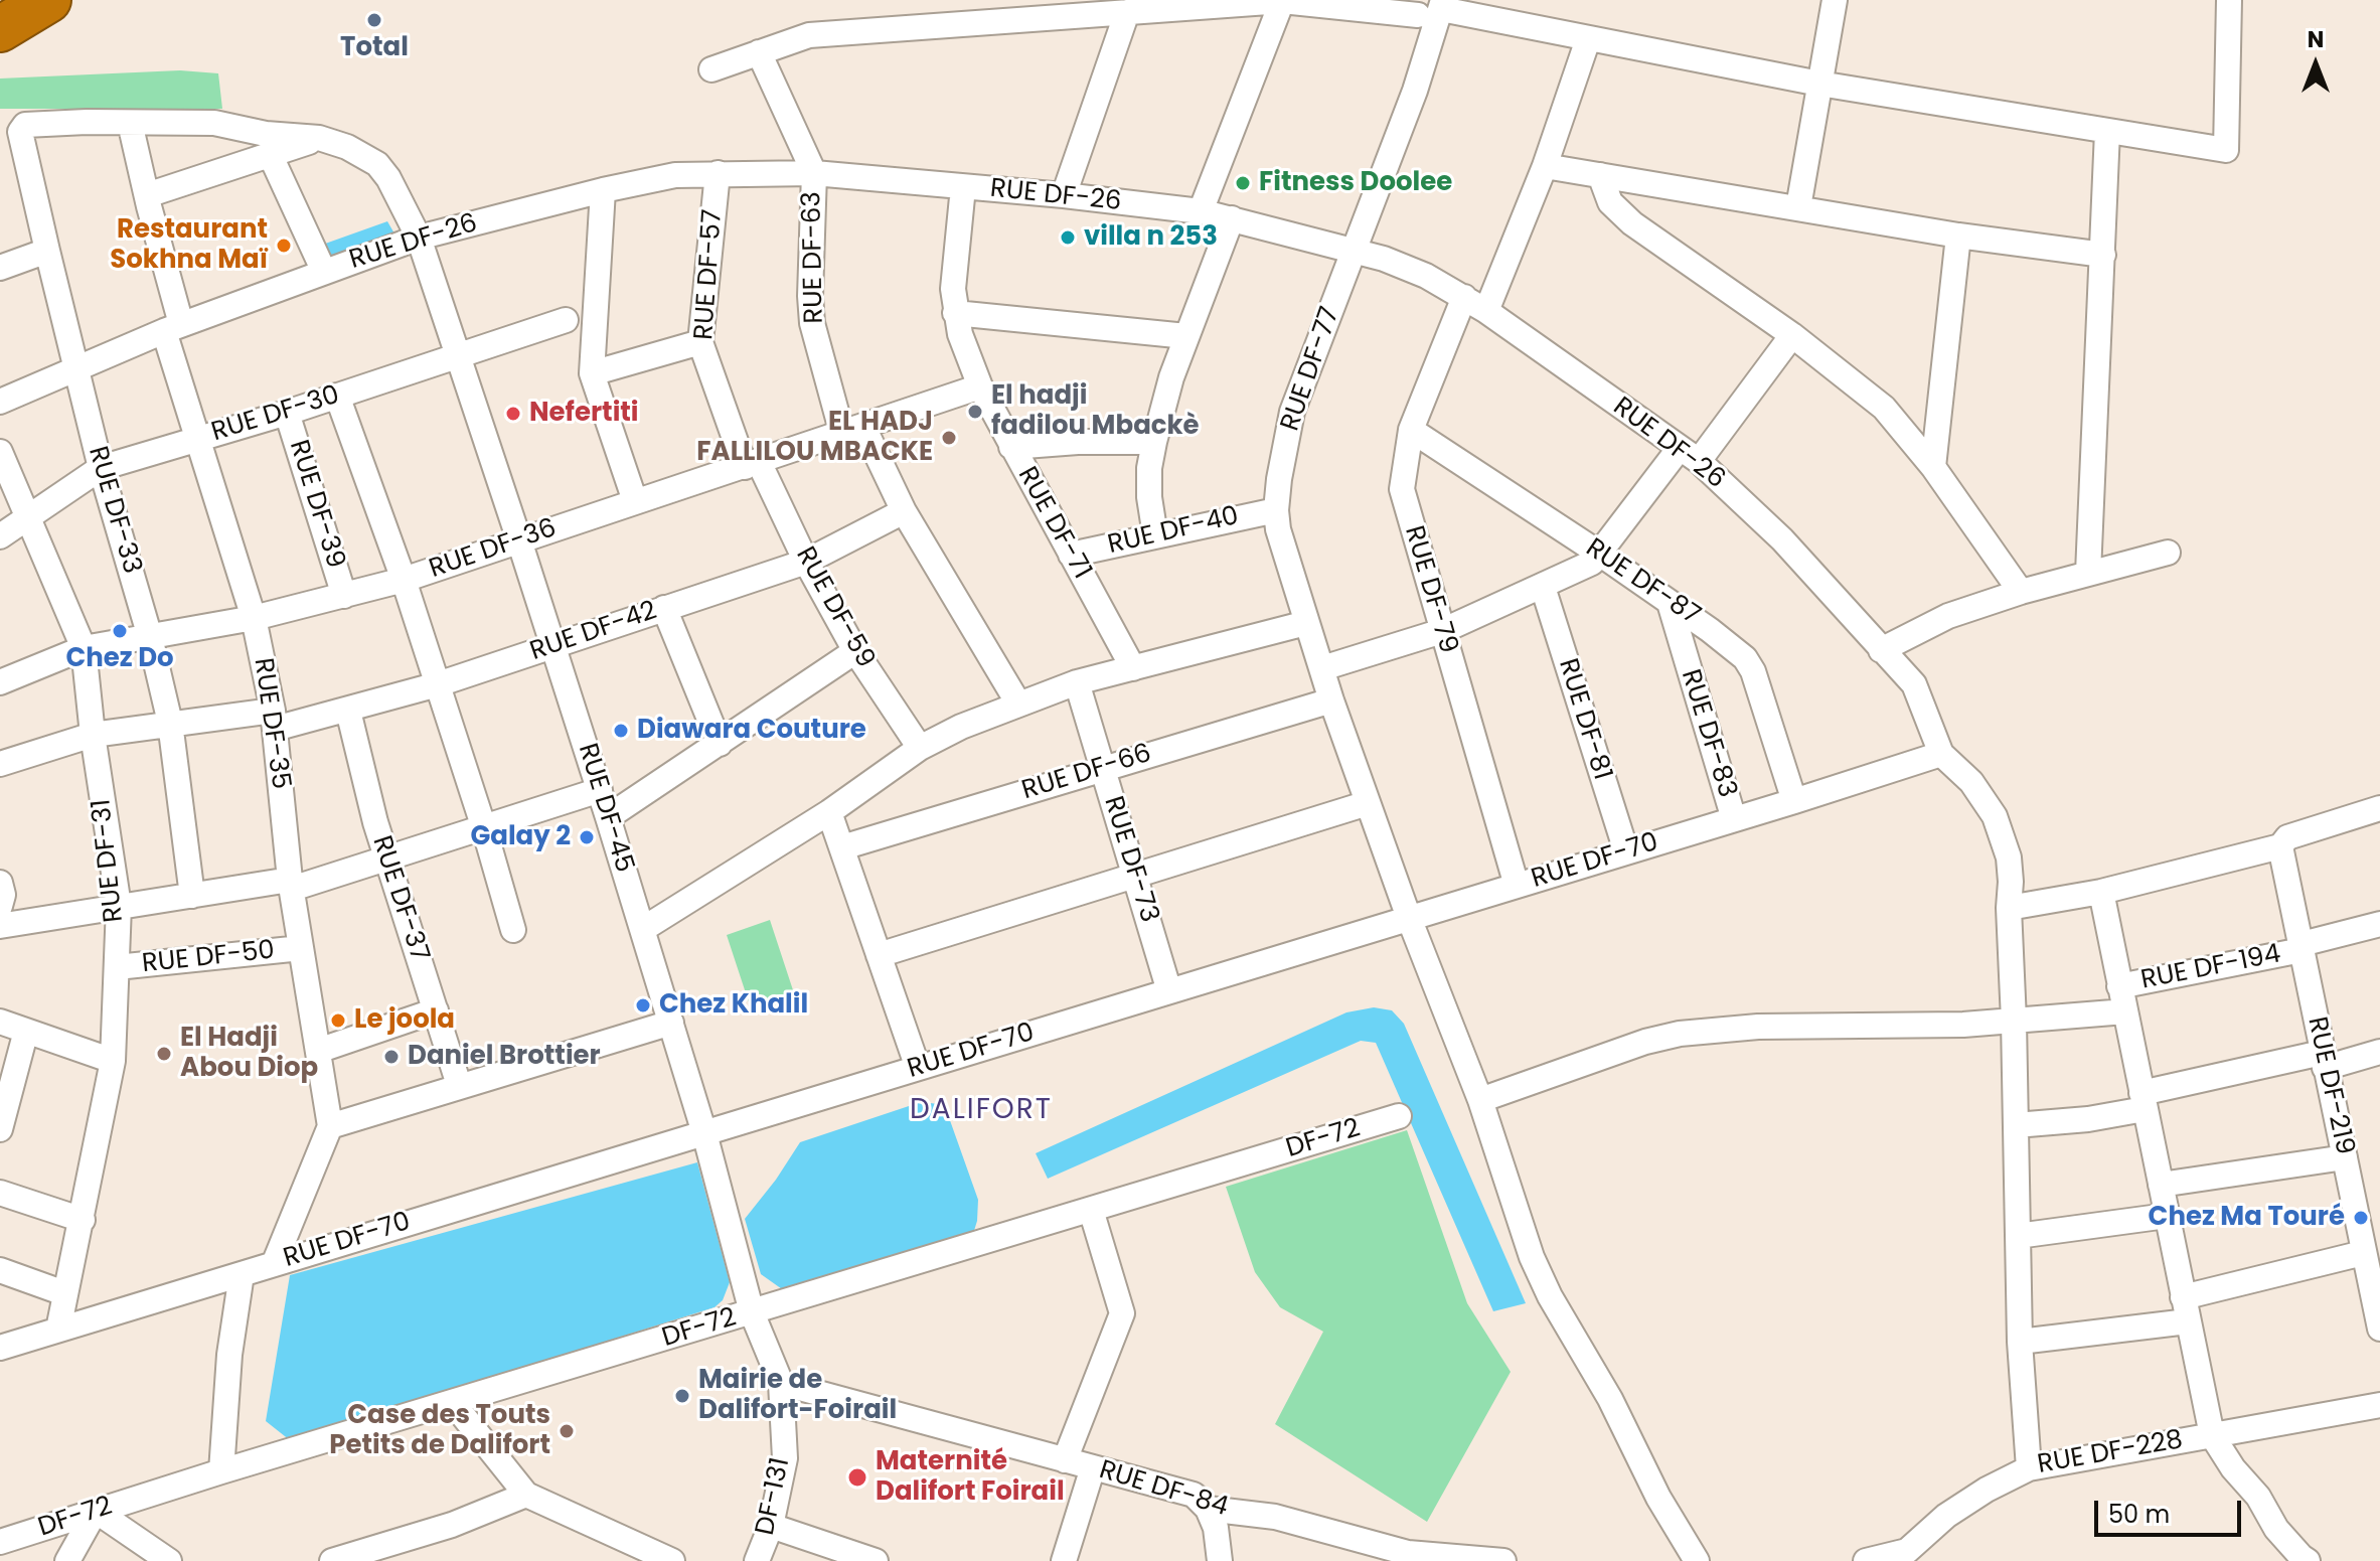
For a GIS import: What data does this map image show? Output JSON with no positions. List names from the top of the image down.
{
  "streets": {
    "street": [
      "RUE DF-26",
      "RUE DF-63",
      "RUE DF-57",
      "RUE DF-77",
      "RUE DF-30",
      "RUE DF-39",
      "RUE DF-33",
      "RUE DF-71",
      "RUE DF-40",
      "RUE DF-36",
      "RUE DF-87",
      "RUE DF-79",
      "RUE DF-59",
      "RUE DF-42",
      "RUE DF-81",
      "RUE DF-35",
      "RUE DF-83",
      "RUE DF-66",
      "RUE DF-45",
      "RUE DF-73",
      "RUE DF-31",
      "RUE DF-70",
      "RUE DF-37",
      "RUE DF-50",
      "RUE DF-194",
      "RUE DF-219",
      "DF-72",
      "RUE DF-228",
      "RUE DF-84",
      "DF-131"
    ]
  },
  "crossings": [
    ["RUE DF-26", "RUE DF-63"],
    ["RUE DF-26", "RUE DF-57"],
    ["RUE DF-26", "RUE DF-77"],
    ["RUE DF-26", "RUE DF-33"],
    ["RUE DF-26", "RUE DF-71"],
    ["RUE DF-26", "RUE DF-79"],
    ["RUE DF-26", "RUE DF-35"],
    ["RUE DF-26", "RUE DF-45"],
    ["RUE DF-26", "RUE DF-70"],
    ["RUE DF-63", "RUE DF-36"],
    ["RUE DF-63", "RUE DF-42"],
    ["RUE DF-57", "RUE DF-36"],
    ["RUE DF-57", "RUE DF-59"],
    ["RUE DF-77", "RUE DF-40"],
    ["RUE DF-77", "RUE DF-66"],
    ["RUE DF-77", "RUE DF-70"],
    ["RUE DF-30", "RUE DF-39"],
    ["RUE DF-30", "RUE DF-33"],
    ["RUE DF-30", "RUE DF-35"],
    ["RUE DF-30", "RUE DF-45"],
    ["RUE DF-30", "RUE DF-31"],
    ["RUE DF-39", "RUE DF-36"],
    ["RUE DF-33", "RUE DF-36"],
    ["RUE DF-33", "RUE DF-42"],
    ["RUE DF-33", "RUE DF-45"],
    ["RUE DF-71", "RUE DF-40"],
    ["RUE DF-71", "RUE DF-36"],
    ["RUE DF-36", "RUE DF-59"],
    ["RUE DF-36", "RUE DF-35"],
    ["RUE DF-36", "RUE DF-45"],
    ["RUE DF-36", "RUE DF-31"],
    ["RUE DF-87", "RUE DF-79"],
    ["RUE DF-87", "RUE DF-83"],
    ["RUE DF-87", "RUE DF-70"],
    ["RUE DF-79", "RUE DF-70"],
    ["RUE DF-59", "RUE DF-42"],
    ["RUE DF-42", "RUE DF-35"],
    ["RUE DF-42", "RUE DF-45"],
    ["RUE DF-42", "RUE DF-31"],
    ["RUE DF-42", "RUE DF-37"],
    ["RUE DF-81", "RUE DF-70"],
    ["RUE DF-35", "RUE DF-45"],
    ["RUE DF-35", "RUE DF-50"],
    ["RUE DF-83", "RUE DF-70"],
    ["RUE DF-66", "RUE DF-73"],
    ["RUE DF-45", "RUE DF-70"],
    ["RUE DF-45", "DF-72"],
    ["RUE DF-45", "RUE DF-84"],
    ["RUE DF-45", "DF-131"],
    ["RUE DF-73", "RUE DF-70"],
    ["RUE DF-31", "RUE DF-70"],
    ["RUE DF-31", "RUE DF-50"],
    ["RUE DF-194", "RUE DF-219"],
    ["RUE DF-84", "DF-131"]
  ],
  "districts": ["DALIFORT"],
  "places": [
    "Total",
    "Fitness Doolee",
    "villa n 253",
    "Restaurant Sokhna Maï",
    "El hadji fadilou Mbackè",
    "Nefertiti",
    "EL HADJ FALLILOU MBACKE",
    "Chez Do",
    "Diawara Couture",
    "Galay 2",
    "Chez Khalil",
    "Le joola",
    "El Hadji Abou Diop",
    "Daniel Brottier",
    "Chez Ma Touré",
    "Mairie de Dalifort-Foirail",
    "Case des Touts Petits de Dalifort",
    "Maternité Dalifort Foirail"
  ],
  "scale_bar": "50 m",
  "north": "top"
}
